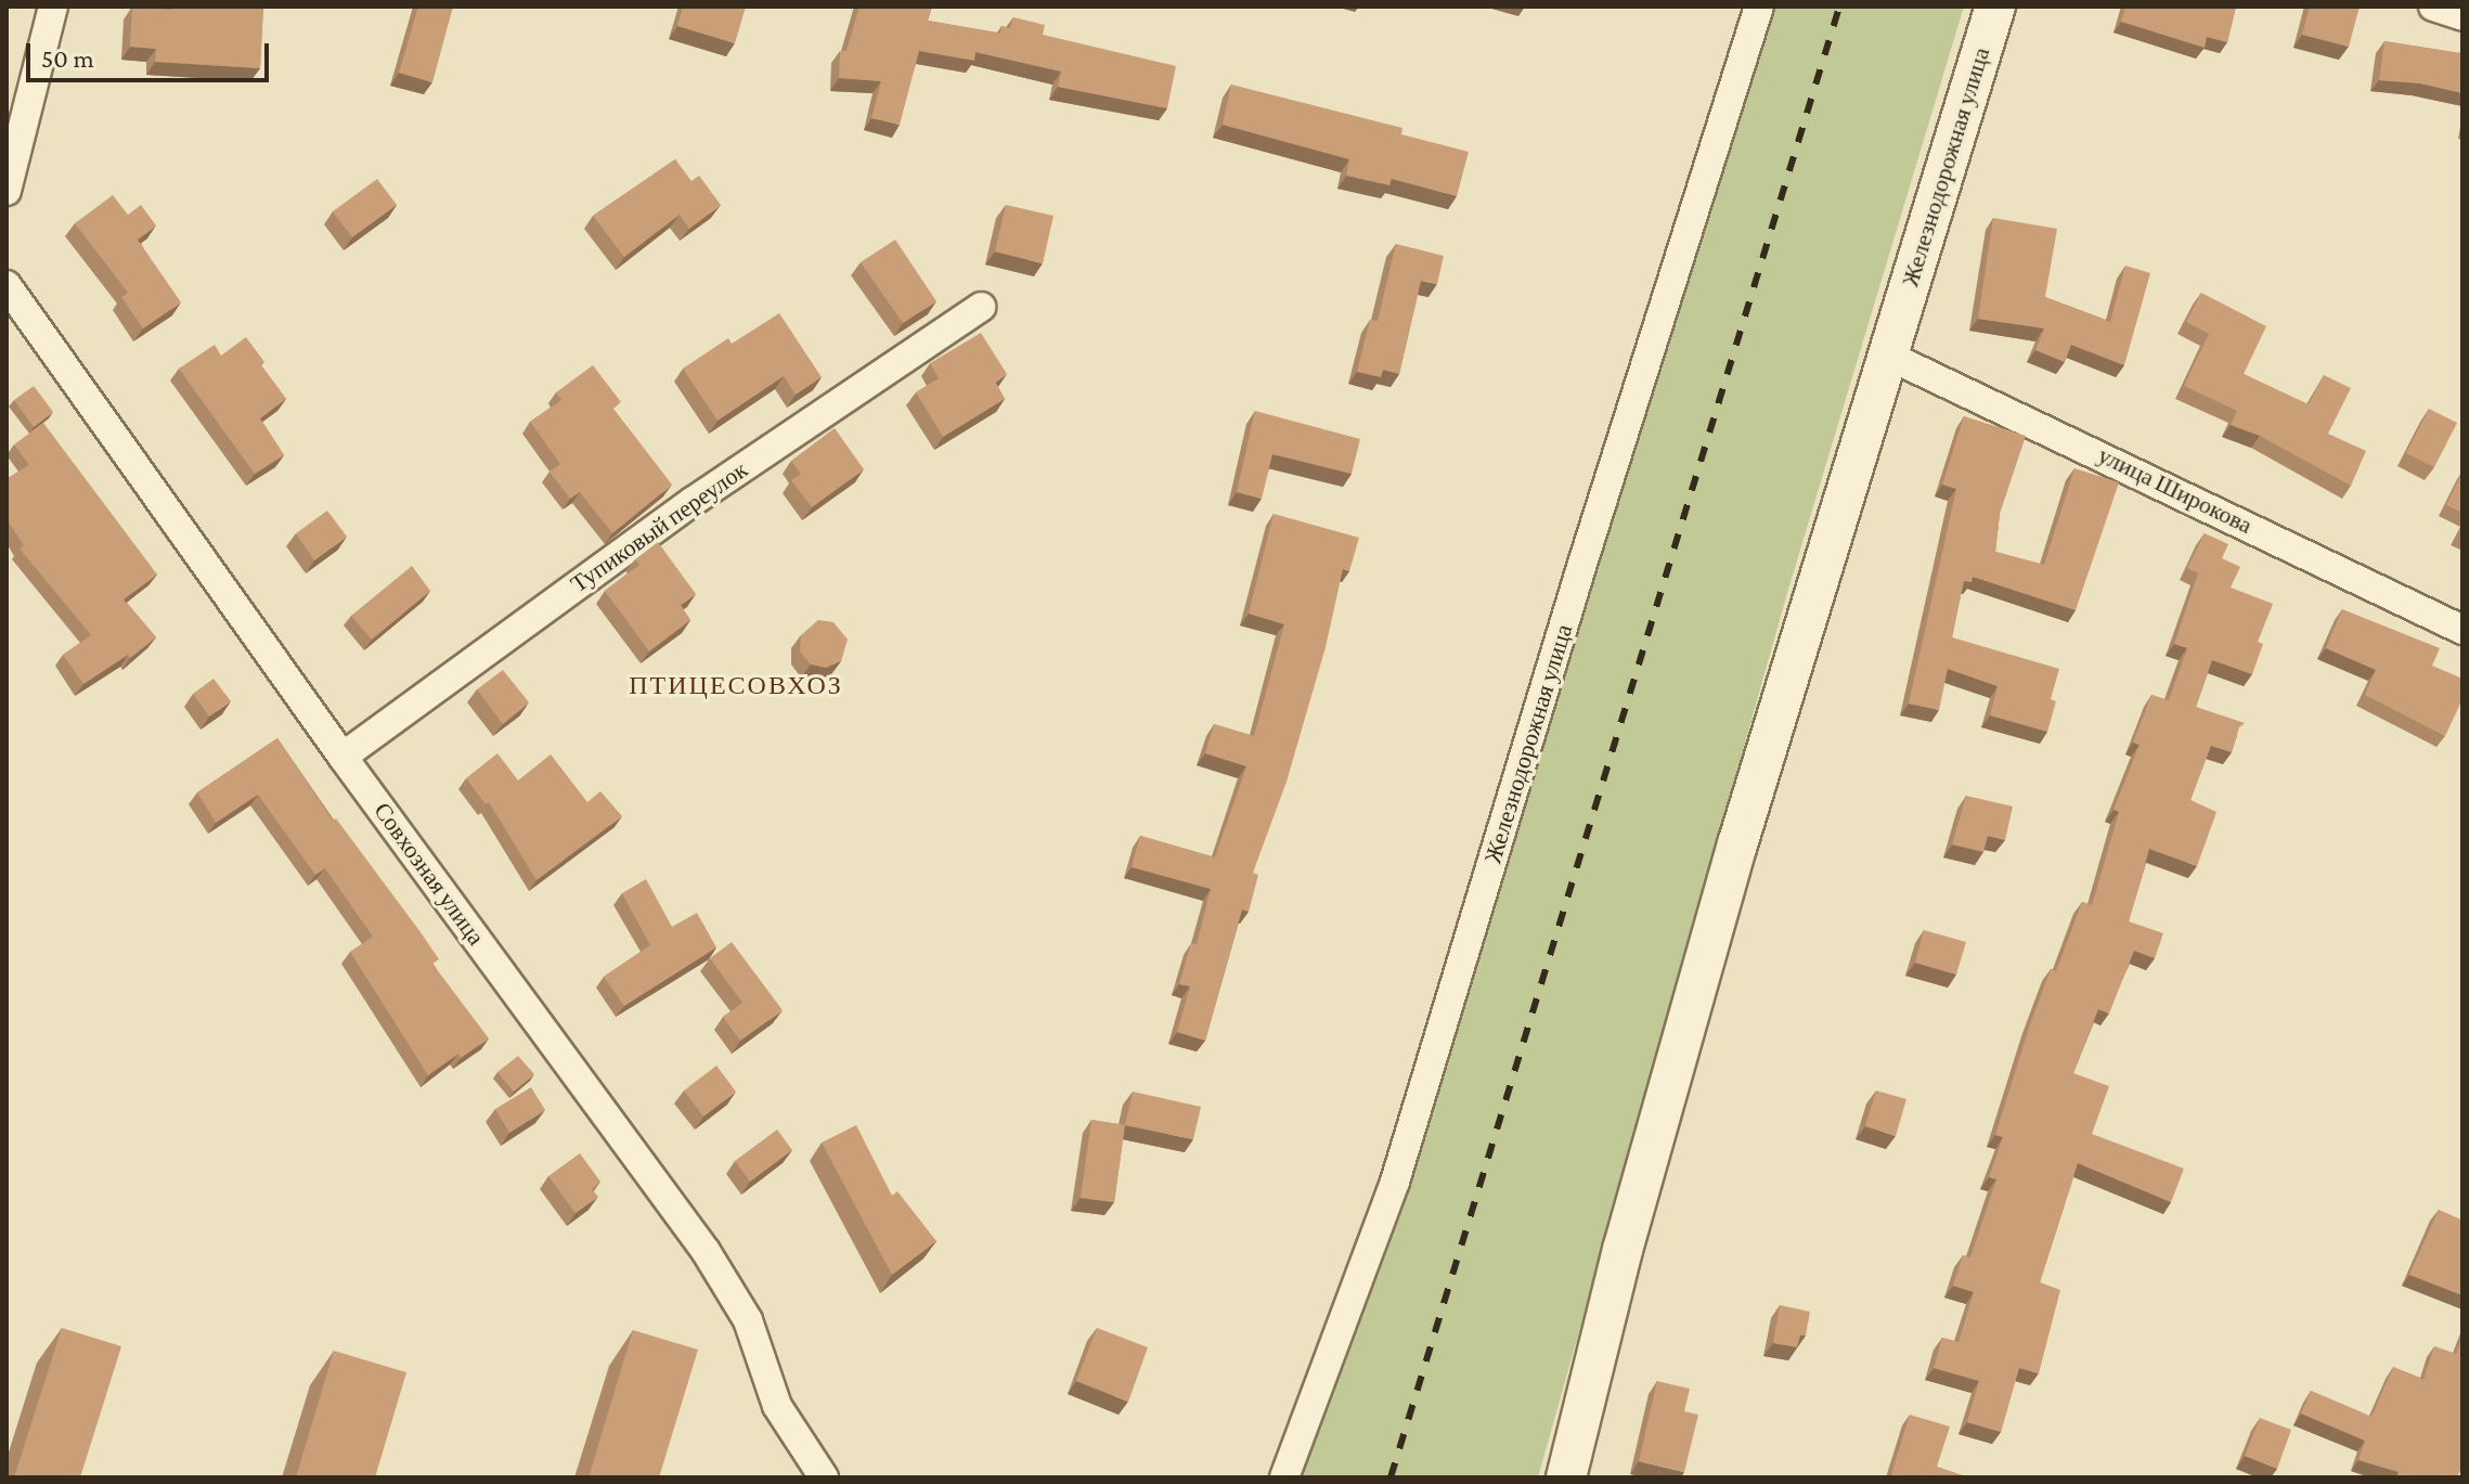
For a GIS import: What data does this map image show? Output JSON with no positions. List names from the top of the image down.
{
  "streets": {
    "main road": ["Железнодорожная улица"],
    "street": ["улица Широкова", "Тупиковый переулок", "Совхозная улица"]
  },
  "crossings": [
    ["Железнодорожная улица", "улица Широкова"],
    ["Тупиковый переулок", "Совхозная улица"]
  ],
  "districts": ["ПТИЦЕСОВХОЗ"],
  "scale_bar": "50 m"
}
